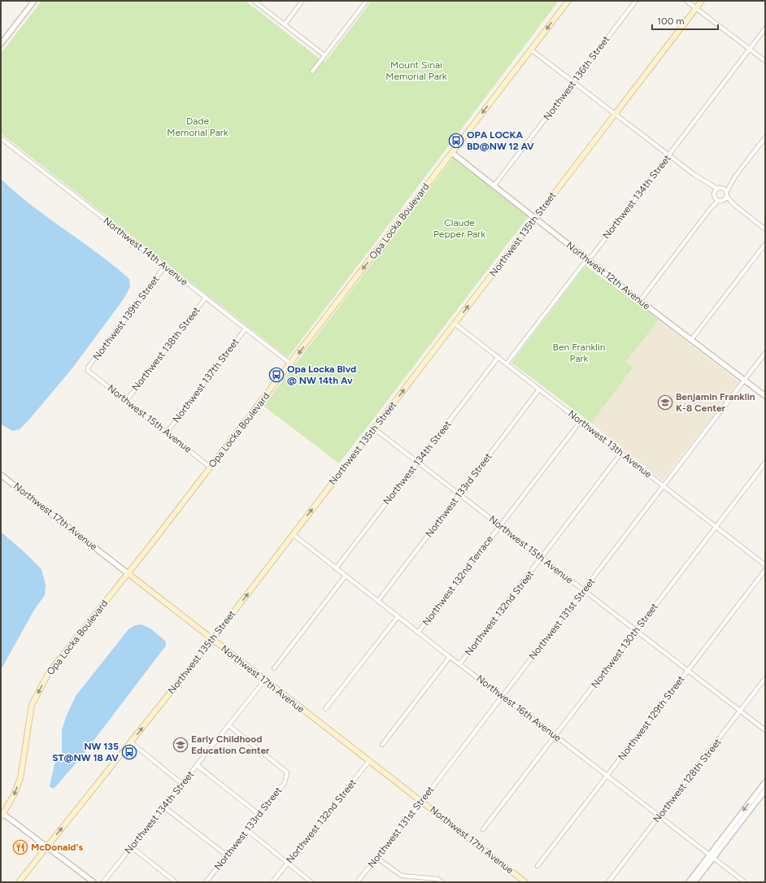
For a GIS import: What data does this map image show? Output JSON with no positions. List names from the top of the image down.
{
  "streets": {
    "main road": ["Opa Locka Boulevard", "Northwest 135th Street", "Northwest 17th Avenue"],
    "street": [
      "Northwest 136th Street",
      "Northwest 134th Street",
      "Northwest 14th Avenue",
      "Northwest 12th Avenue",
      "Northwest 139th Street",
      "Northwest 138th Street",
      "Northwest 137th Street",
      "Northwest 15th Avenue",
      "Northwest 13th Avenue",
      "Northwest 133rd Street",
      "Northwest 132nd Terrace",
      "Northwest 132nd Street",
      "Northwest 131st Street",
      "Northwest 130th Street",
      "Northwest 16th Avenue",
      "Northwest 129th Street",
      "Northwest 128th Street"
    ]
  },
  "crossings": [
    ["Northwest 136th Street", "Northwest 12th Avenue"],
    ["Northwest 134th Street", "Northwest 12th Avenue"],
    ["Northwest 134th Street", "Northwest 15th Avenue"],
    ["Northwest 134th Street", "Northwest 13th Avenue"],
    ["Northwest 134th Street", "Northwest 133rd Street"],
    ["Northwest 134th Street", "Northwest 17th Avenue"],
    ["Northwest 134th Street", "Northwest 16th Avenue"],
    ["Opa Locka Boulevard", "Northwest 14th Avenue"],
    ["Opa Locka Boulevard", "Northwest 12th Avenue"],
    ["Opa Locka Boulevard", "Northwest 15th Avenue"],
    ["Opa Locka Boulevard", "Northwest 17th Avenue"],
    ["Northwest 135th Street", "Northwest 12th Avenue"],
    ["Northwest 135th Street", "Northwest 15th Avenue"],
    ["Northwest 135th Street", "Northwest 13th Avenue"],
    ["Northwest 135th Street", "Northwest 17th Avenue"],
    ["Northwest 135th Street", "Northwest 16th Avenue"],
    ["Northwest 14th Avenue", "Northwest 139th Street"],
    ["Northwest 14th Avenue", "Northwest 138th Street"],
    ["Northwest 14th Avenue", "Northwest 137th Street"],
    ["Northwest 12th Avenue", "Northwest 131st Street"],
    ["Northwest 139th Street", "Northwest 15th Avenue"],
    ["Northwest 138th Street", "Northwest 15th Avenue"],
    ["Northwest 137th Street", "Northwest 15th Avenue"],
    ["Northwest 15th Avenue", "Northwest 133rd Street"],
    ["Northwest 15th Avenue", "Northwest 132nd Terrace"],
    ["Northwest 15th Avenue", "Northwest 132nd Street"],
    ["Northwest 15th Avenue", "Northwest 131st Street"],
    ["Northwest 15th Avenue", "Northwest 130th Street"],
    ["Northwest 15th Avenue", "Northwest 129th Street"],
    ["Northwest 15th Avenue", "Northwest 128th Street"],
    ["Northwest 13th Avenue", "Northwest 133rd Street"],
    ["Northwest 13th Avenue", "Northwest 132nd Terrace"],
    ["Northwest 13th Avenue", "Northwest 132nd Street"],
    ["Northwest 13th Avenue", "Northwest 131st Street"],
    ["Northwest 13th Avenue", "Northwest 130th Street"],
    ["Northwest 133rd Street", "Northwest 16th Avenue"],
    ["Northwest 17th Avenue", "Northwest 132nd Street"],
    ["Northwest 17th Avenue", "Northwest 131st Street"],
    ["Northwest 132nd Terrace", "Northwest 16th Avenue"],
    ["Northwest 132nd Street", "Northwest 16th Avenue"],
    ["Northwest 131st Street", "Northwest 16th Avenue"],
    ["Northwest 130th Street", "Northwest 16th Avenue"],
    ["Northwest 16th Avenue", "Northwest 129th Street"],
    ["Northwest 16th Avenue", "Northwest 128th Street"]
  ],
  "one_way": ["Opa Locka Boulevard", "Northwest 135th Street"],
  "parks": [
    "Mount Sinai Memorial Park",
    "Dade Memorial Park",
    "Claude Pepper Park",
    "Ben Franklin Park"
  ],
  "places": {
    "bus stop": ["OPA LOCKA BD@NW 12 AV", "Opa Locka Blvd @ NW 14th Av", "NW 135 ST@NW 18 AV"],
    "school or university": ["Benjamin Franklin K-8 Center", "Early Childhood Education Center"],
    "restaurant": ["McDonald's"]
  },
  "scale_bar": "100 m"
}
